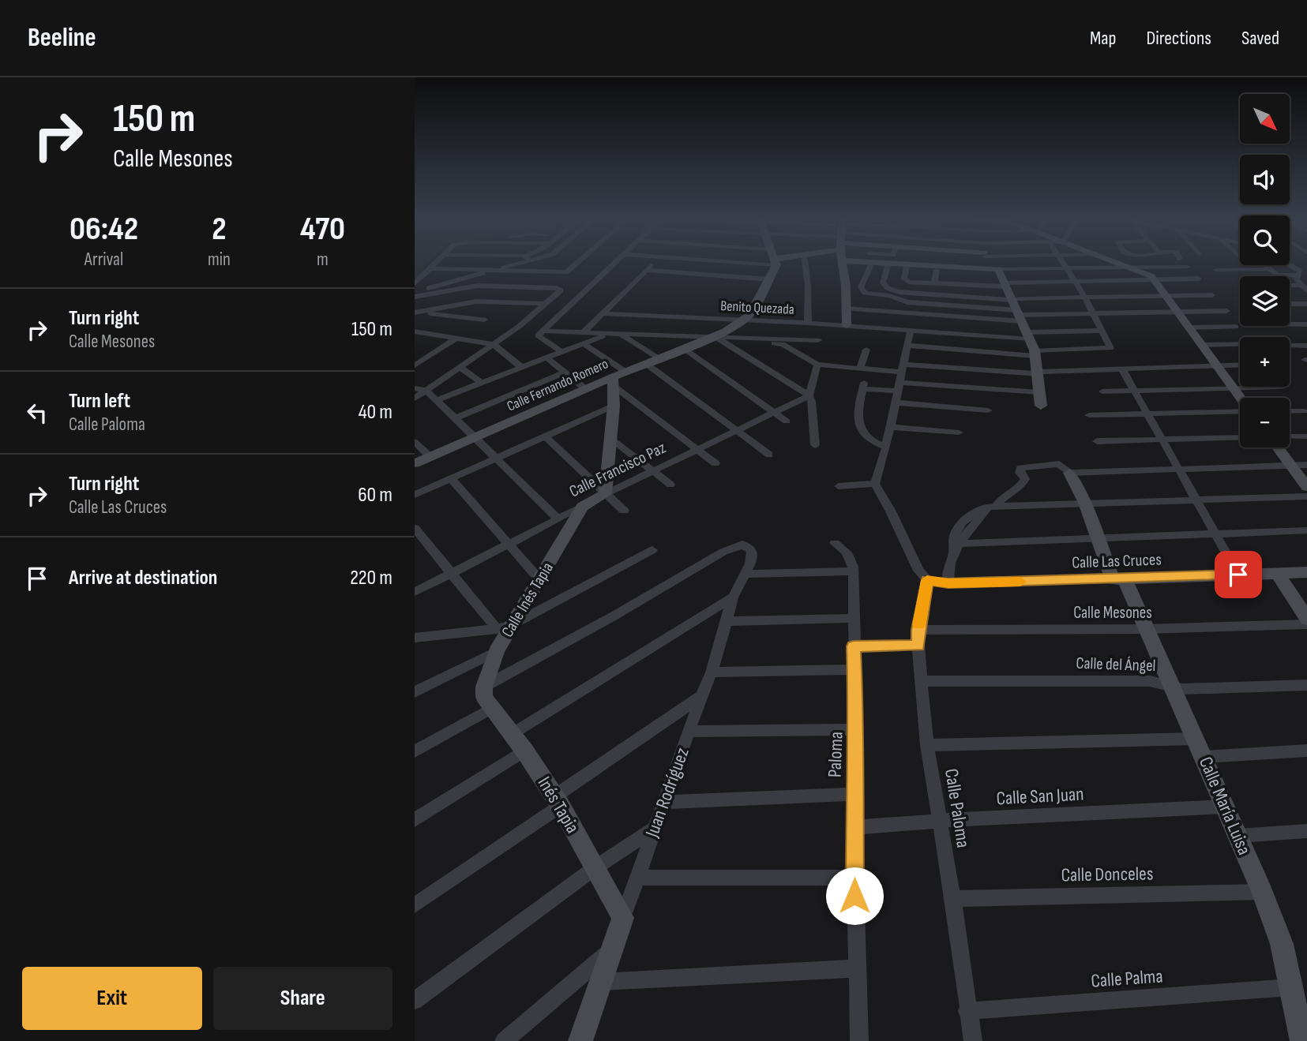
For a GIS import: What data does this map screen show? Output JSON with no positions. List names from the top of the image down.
{
  "streets": {
    "street": [
      "Benito Quezada",
      "Calle Fernando Romero",
      "Calle Francisco Paz",
      "Calle Las Cruces",
      "Calle Inés Tapia",
      "Calle Mesones",
      "Calle del Ángel",
      "Paloma",
      "Juan Rodríguez",
      "Calle San Juan",
      "Inés Tapia",
      "Calle María Luisa",
      "Calle Paloma",
      "Calle Donceles",
      "Calle Palma"
    ]
  },
  "crossings": [
    ["Benito Quezada", "Calle Fernando Romero"],
    ["Calle Francisco Paz", "Calle Inés Tapia"],
    ["Calle Las Cruces", "Calle María Luisa"],
    ["Calle Las Cruces", "Calle Paloma"],
    ["Calle Inés Tapia", "Juan Rodríguez"],
    ["Calle Inés Tapia", "Inés Tapia"],
    ["Calle Mesones", "Calle María Luisa"],
    ["Calle Mesones", "Calle Paloma"],
    ["Calle del Ángel", "Calle María Luisa"],
    ["Calle del Ángel", "Calle Paloma"],
    ["Paloma", "Calle San Juan"],
    ["Juan Rodríguez", "Inés Tapia"],
    ["Calle San Juan", "Calle María Luisa"],
    ["Calle San Juan", "Calle Paloma"],
    ["Calle María Luisa", "Calle Donceles"],
    ["Calle María Luisa", "Calle Palma"],
    ["Calle Paloma", "Calle Donceles"],
    ["Calle Paloma", "Calle Palma"]
  ],
  "north": "bottom right",
  "page": {
    "header": "Beeline",
    "nav": ["Map", "Directions", "Saved"],
    "turn": ["150 m", "Calle Mesones"],
    "map_buttons": ["+", "−"],
    "eta": [
      "06:42",
      "Arrival",
      "2",
      "min",
      "470",
      "m"
    ],
    "list": [
      {
        "name": "Turn right",
        "note": "Calle Mesones",
        "value": "150 m"
      },
      {
        "name": "Turn left",
        "note": "Calle Paloma",
        "value": "40 m"
      },
      {
        "name": "Turn right",
        "note": "Calle Las Cruces",
        "value": "60 m"
      },
      {
        "name": "Arrive at destination",
        "value": "220 m"
      }
    ],
    "buttons": ["Exit", "Share"]
  }
}
